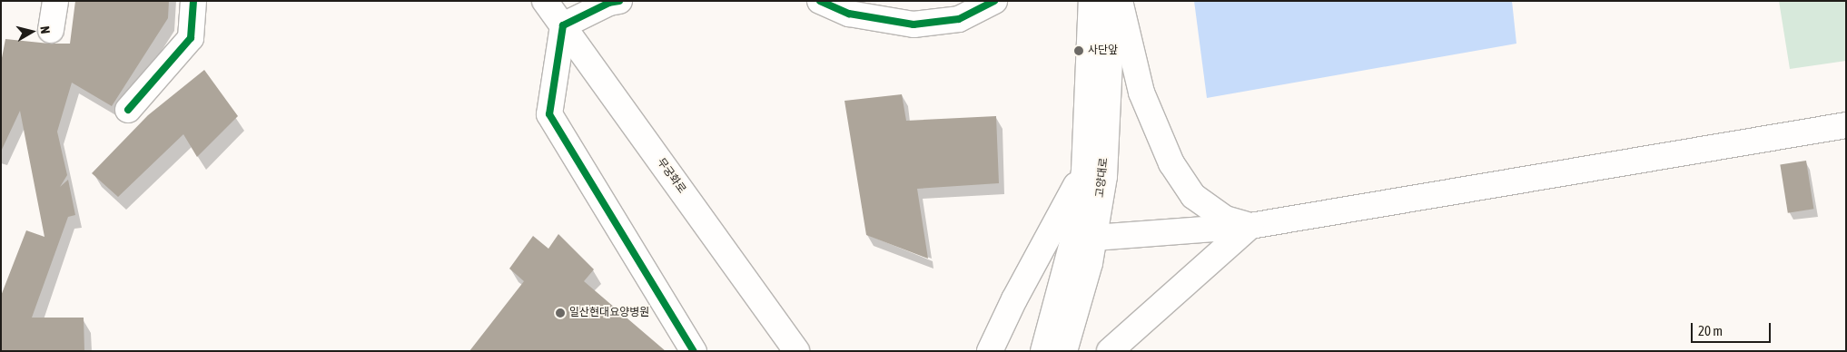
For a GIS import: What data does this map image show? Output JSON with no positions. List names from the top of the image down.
{
  "streets": {
    "main road": ["무궁화로", "고양대로"]
  },
  "places": ["사단앞", "일산현대요양병원"],
  "scale_bar": "20 m",
  "north": "right"
}
